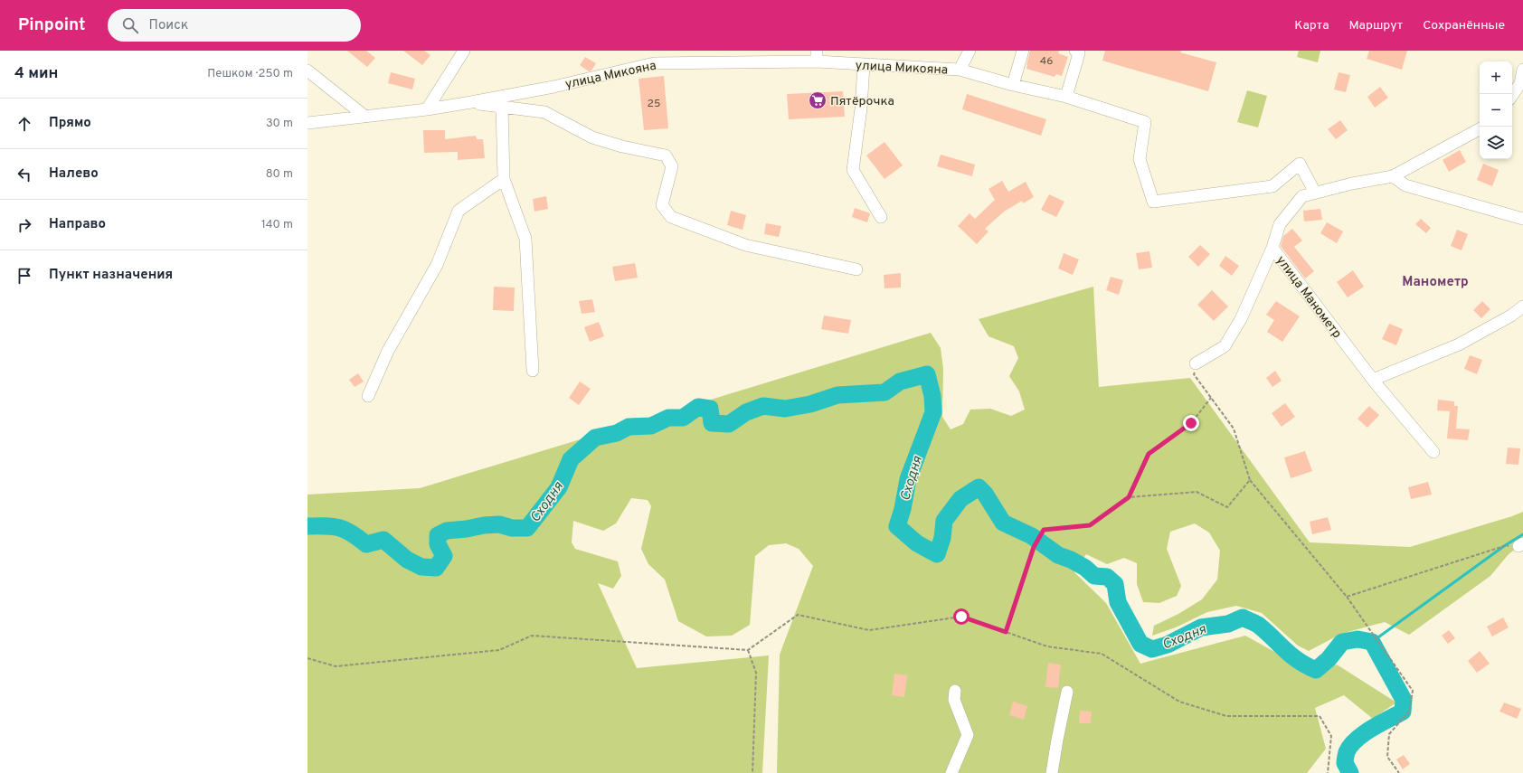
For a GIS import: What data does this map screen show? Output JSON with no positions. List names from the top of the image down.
{
  "streets": {
    "street": ["улица Микояна", "улица Манометр"]
  },
  "crossings": [
    ["улица Микояна", "улица Манометр"]
  ],
  "districts": ["Манометр"],
  "water": ["Сходня"],
  "places": {
    "supermarket": ["Пятёрочка"]
  },
  "house_numbers": ["46", "25"],
  "page": {
    "header": "Pinpoint",
    "search": "Поиск",
    "nav": ["Карта", "Маршрут", "Сохранённые"],
    "heading": ["4 мин", "Пешком · 250 m"],
    "map_buttons": ["+", "−"],
    "list": [
      ["Прямо", "30 m"],
      ["Налево", "80 m"],
      ["Направо", "140 m"],
      "Пункт назначения"
    ]
  }
}
